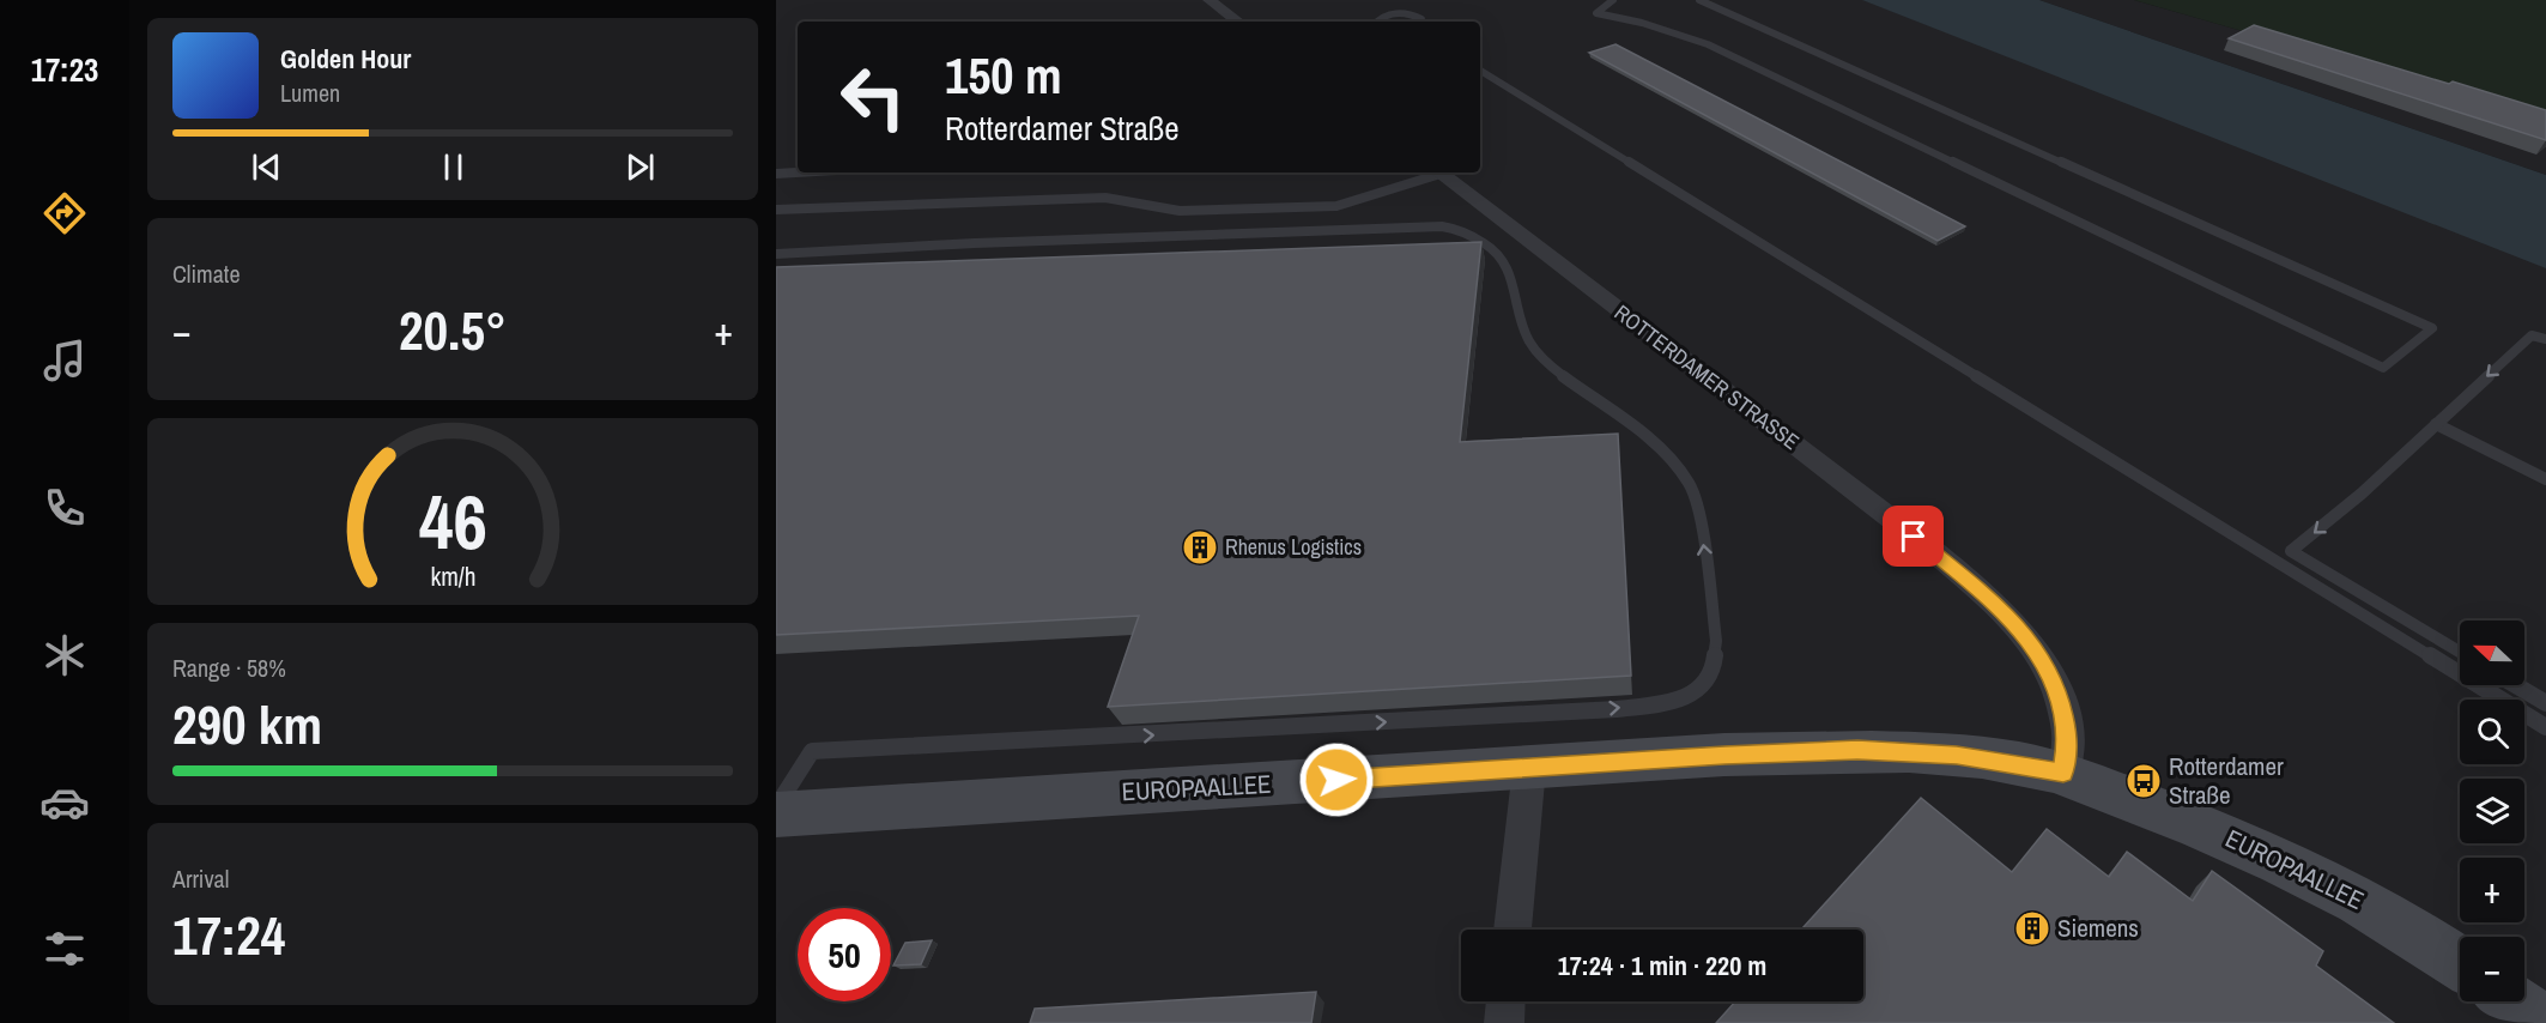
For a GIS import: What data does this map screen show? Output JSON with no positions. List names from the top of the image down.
{
  "streets": {
    "main road": ["EUROPAALLEE"],
    "street": ["ROTTERDAMER STRASSE"]
  },
  "crossings": [
    ["ROTTERDAMER STRASSE", "EUROPAALLEE"]
  ],
  "places": {
    "building": ["Rhenus Logistics", "Siemens"],
    "bus stop": ["Rotterdamer Straße"]
  },
  "north": "left",
  "page": {
    "tabs": "17:23",
    "turn": ["150 m", "Rotterdamer Straße"],
    "song": ["Golden Hour", "Lumen"],
    "tile": [
      "Climate",
      ["Range · 58%", "290 km"],
      ["Arrival", "17:24"]
    ],
    "heat": ["−", "20.5°", "+"],
    "map_buttons": ["+", "−"],
    "limit": "50",
    "trip": "17:24 · 1 min · 220 m",
    "gauge": ["46", "km/h"]
  }
}
